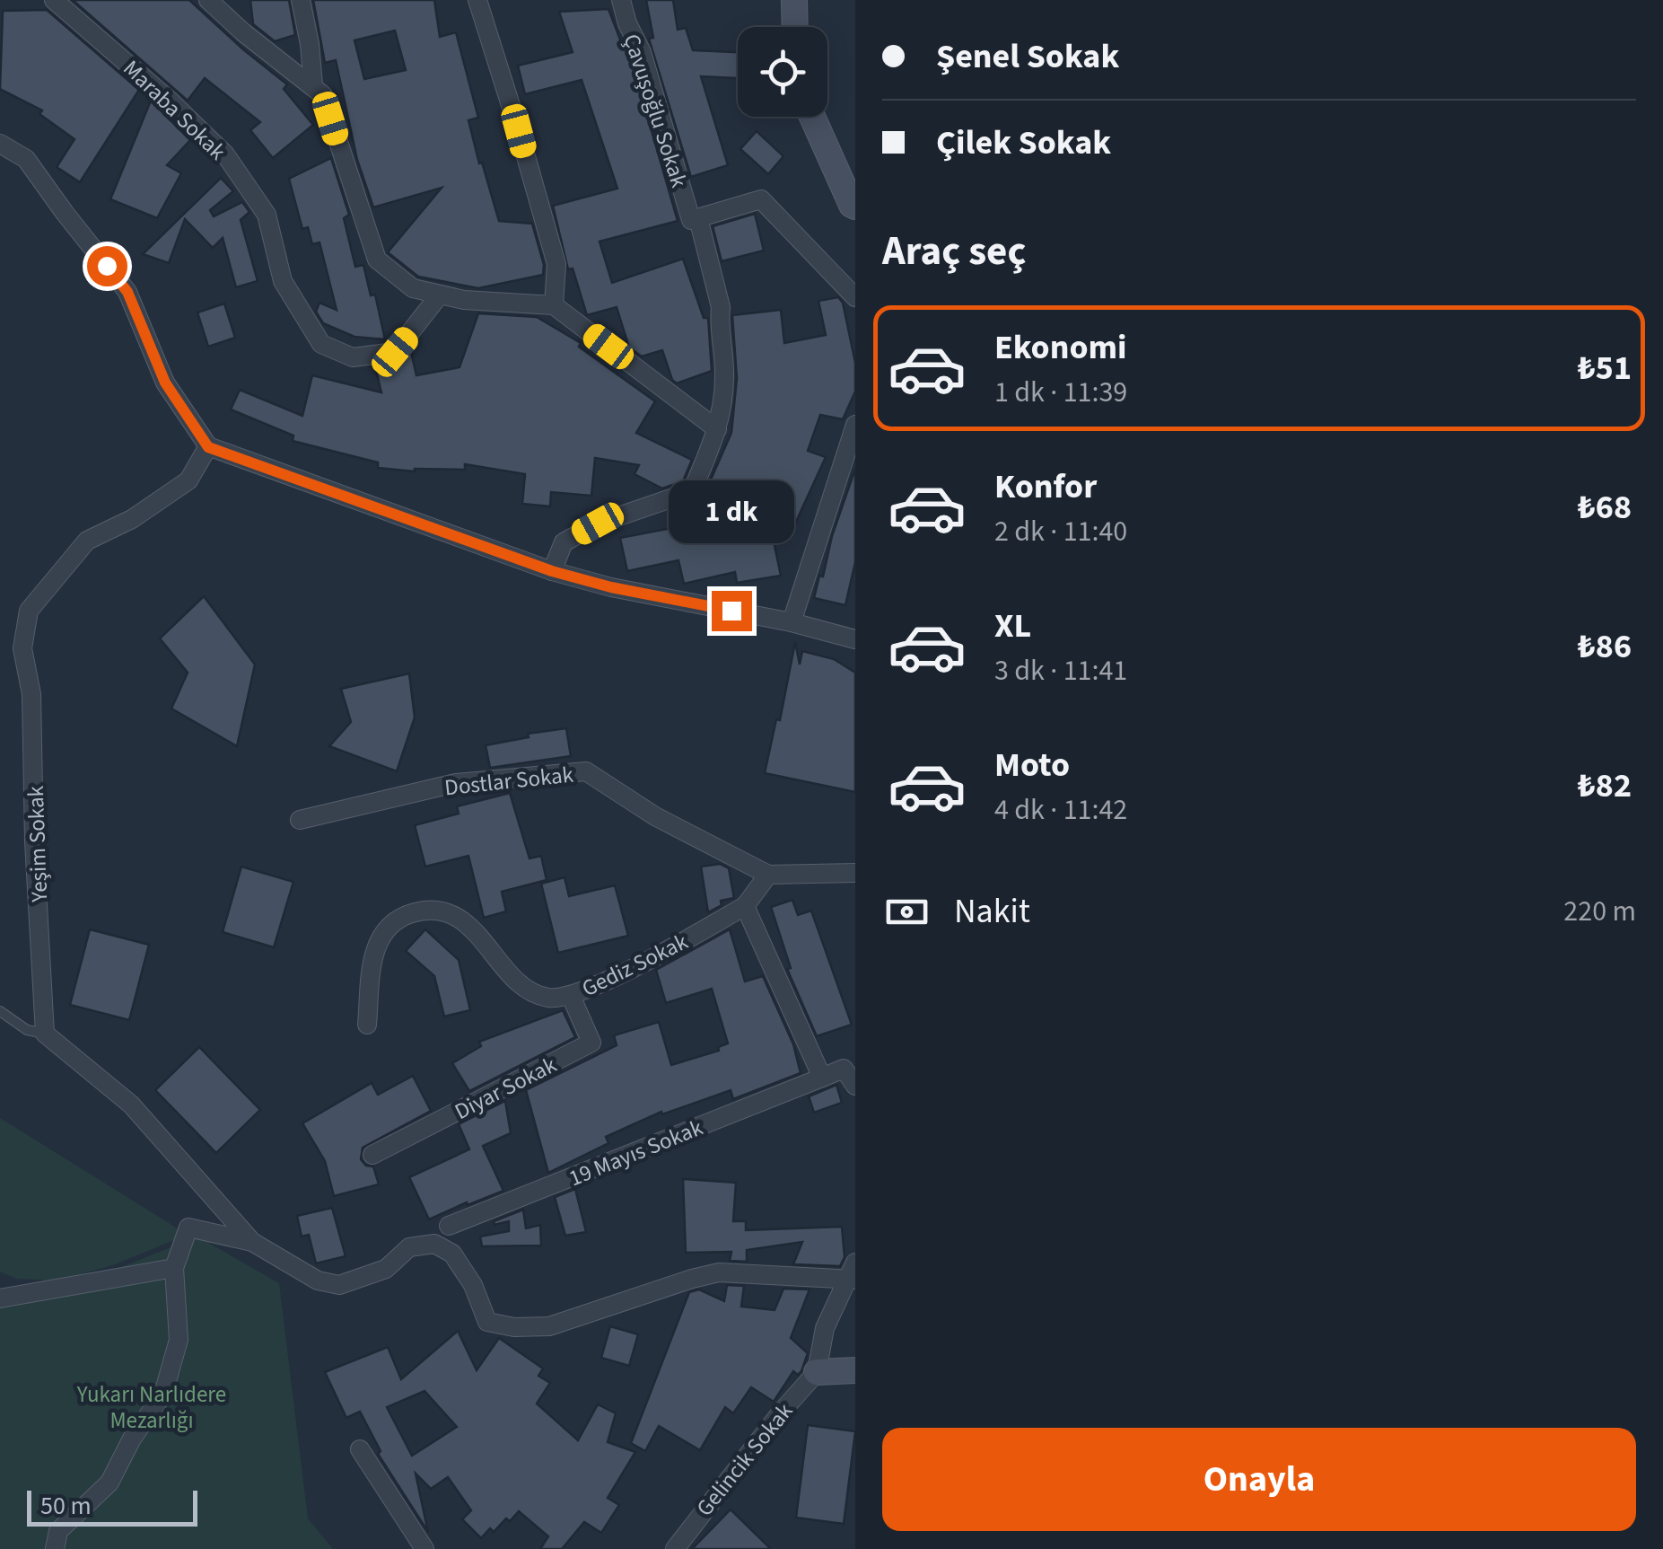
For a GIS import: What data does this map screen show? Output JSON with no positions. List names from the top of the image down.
{
  "streets": {
    "street": [
      "Maraba Sokak",
      "Çavuşoğlu Sokak",
      "Dostlar Sokak",
      "Yeşim Sokak",
      "Gediz Sokak",
      "Diyar Sokak",
      "19 Mayıs Sokak",
      "Gelincik Sokak"
    ]
  },
  "crossings": [
    ["Gediz Sokak", "Diyar Sokak"]
  ],
  "parks": ["Yukarı Narlıdere Mezarlığı"],
  "scale_bar": "50 m",
  "page": {
    "banner": ["Şenel Sokak", "Çilek Sokak"],
    "heading": "Araç seç",
    "list": [
      {
        "name": "Ekonomi",
        "note": "1 dk · 11:39",
        "value": "₺51"
      },
      {
        "name": "Konfor",
        "note": "2 dk · 11:40",
        "value": "₺68"
      },
      {
        "name": "XL",
        "note": "3 dk · 11:41",
        "value": "₺86"
      },
      {
        "name": "Moto",
        "note": "4 dk · 11:42",
        "value": "₺82"
      }
    ],
    "bubble": "1 dk",
    "pay": ["Nakit", "220 m"],
    "buttons": "Onayla",
    "scale": "50 m"
  }
}
